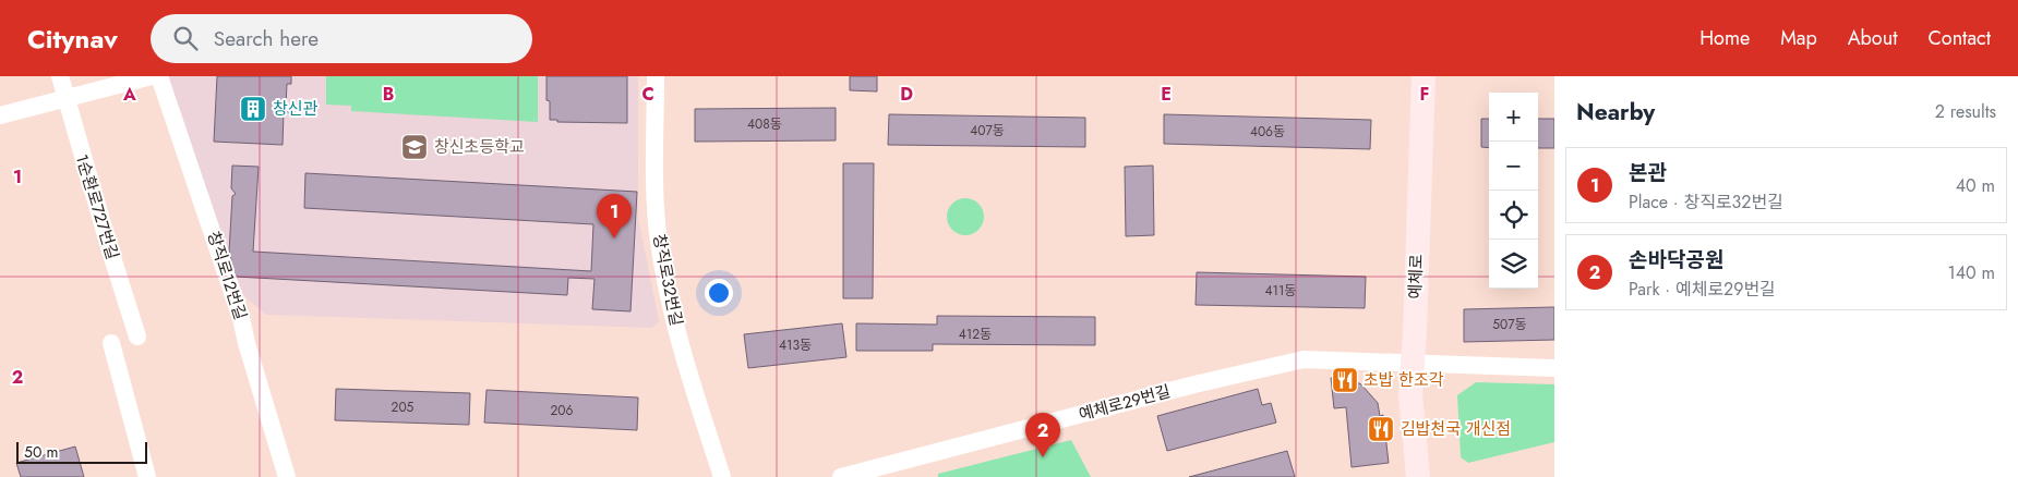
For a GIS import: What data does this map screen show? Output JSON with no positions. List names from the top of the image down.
{
  "streets": {
    "street": [
      "1순환로727번길",
      "창직로12번길",
      "예체로",
      "창직로32번길",
      "예체로29번길"
    ]
  },
  "crossings": [
    ["예체로", "예체로29번길"]
  ],
  "places": {
    "building": ["창신관"],
    "school or university": ["창신초등학교"],
    "restaurant": ["초밥 한조각", "김밥천국 개신점"]
  },
  "house_numbers": [
    "408동",
    "407동",
    "406동",
    "411동",
    "507동",
    "412동",
    "413동",
    "205",
    "206"
  ],
  "scale_bar": "50 m",
  "page": {
    "header": "Citynav",
    "search": "Search here",
    "nav": [
      "Home",
      "Map",
      "About",
      "Contact"
    ],
    "heading": ["Nearby", "2 results"],
    "map_buttons": ["+", "−"],
    "list": [
      {
        "mark": "1",
        "name": "본관",
        "note": "Place · 창직로32번길",
        "value": "40 m"
      },
      {
        "mark": "2",
        "name": "손바닥공원",
        "note": "Park · 예체로29번길",
        "value": "140 m"
      }
    ],
    "pins": ["1", "2"],
    "scale": "50 m"
  },
  "grid": {
    "columns": [
      "A",
      "B",
      "C",
      "D",
      "E",
      "F"
    ],
    "rows": ["1", "2"]
  }
}
